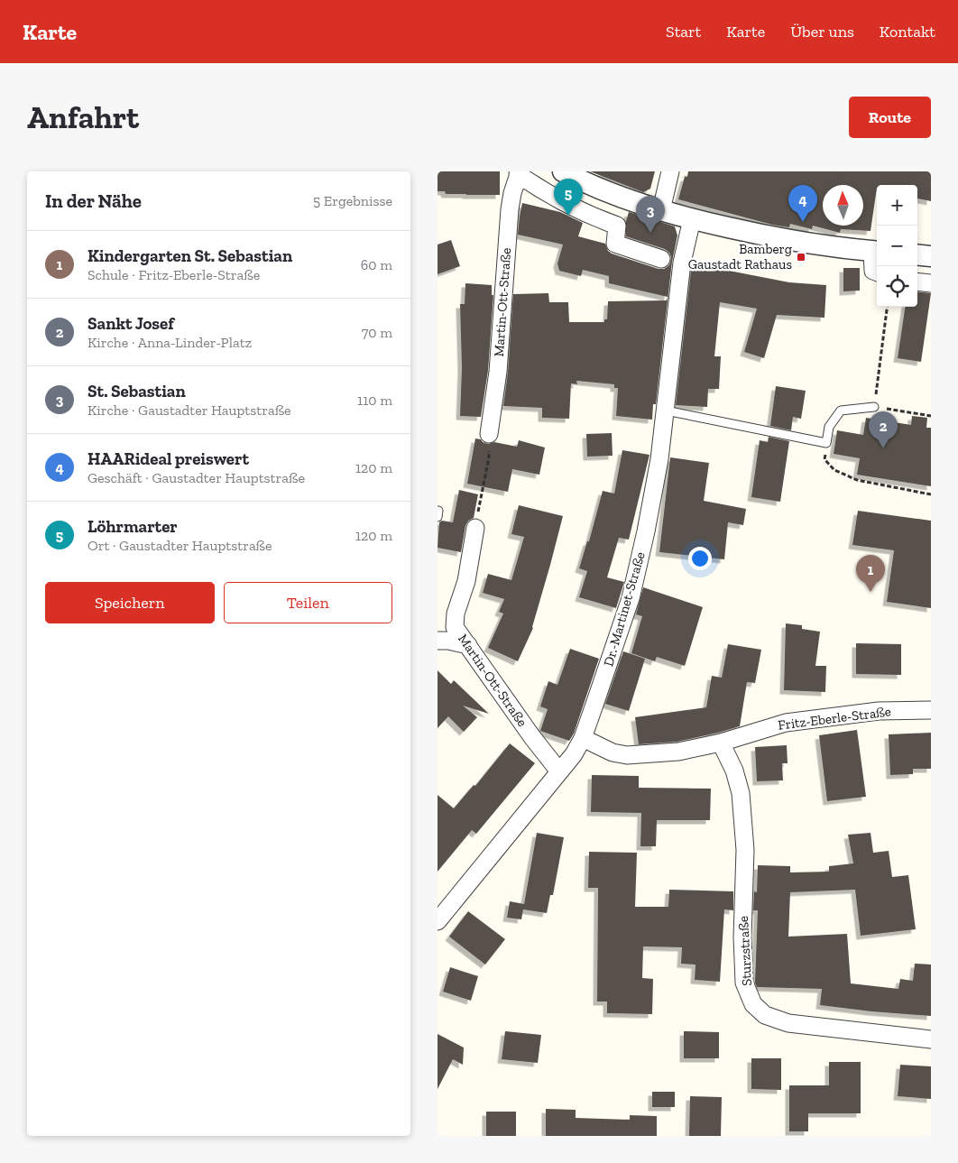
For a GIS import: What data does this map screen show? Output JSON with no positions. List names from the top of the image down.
{
  "streets": {
    "street": [
      "Martin-Ott-Straße",
      "Dr.-Martinet-Straße",
      "Fritz-Eberle-Straße",
      "Sturzstraße"
    ]
  },
  "crossings": [
    ["Martin-Ott-Straße", "Dr.-Martinet-Straße"],
    ["Dr.-Martinet-Straße", "Fritz-Eberle-Straße"],
    ["Fritz-Eberle-Straße", "Sturzstraße"]
  ],
  "places": {
    "transit": ["Bamberg Gaustadt Rathaus"]
  },
  "north": "top",
  "page": {
    "header": "Karte",
    "nav": [
      "Start",
      "Karte",
      "Über uns",
      "Kontakt"
    ],
    "buttons": [
      "Route",
      ["Speichern", "Teilen"]
    ],
    "title": "Anfahrt",
    "heading": ["In der Nähe", "5 Ergebnisse"],
    "pins": [
      "5",
      "4",
      "3",
      "2",
      "1"
    ],
    "map_buttons": ["+", "−"],
    "list": [
      {
        "mark": "1",
        "name": "Kindergarten St. Sebastian",
        "note": "Schule · Fritz-Eberle-Straße",
        "value": "60 m"
      },
      {
        "mark": "2",
        "name": "Sankt Josef",
        "note": "Kirche · Anna-Linder-Platz",
        "value": "70 m"
      },
      {
        "mark": "3",
        "name": "St. Sebastian",
        "note": "Kirche · Gaustadter Hauptstraße",
        "value": "110 m"
      },
      {
        "mark": "4",
        "name": "HAARideal preiswert",
        "note": "Geschäft · Gaustadter Hauptstraße",
        "value": "120 m"
      },
      {
        "mark": "5",
        "name": "Löhrmarter",
        "note": "Ort · Gaustadter Hauptstraße",
        "value": "120 m"
      }
    ]
  }
}
